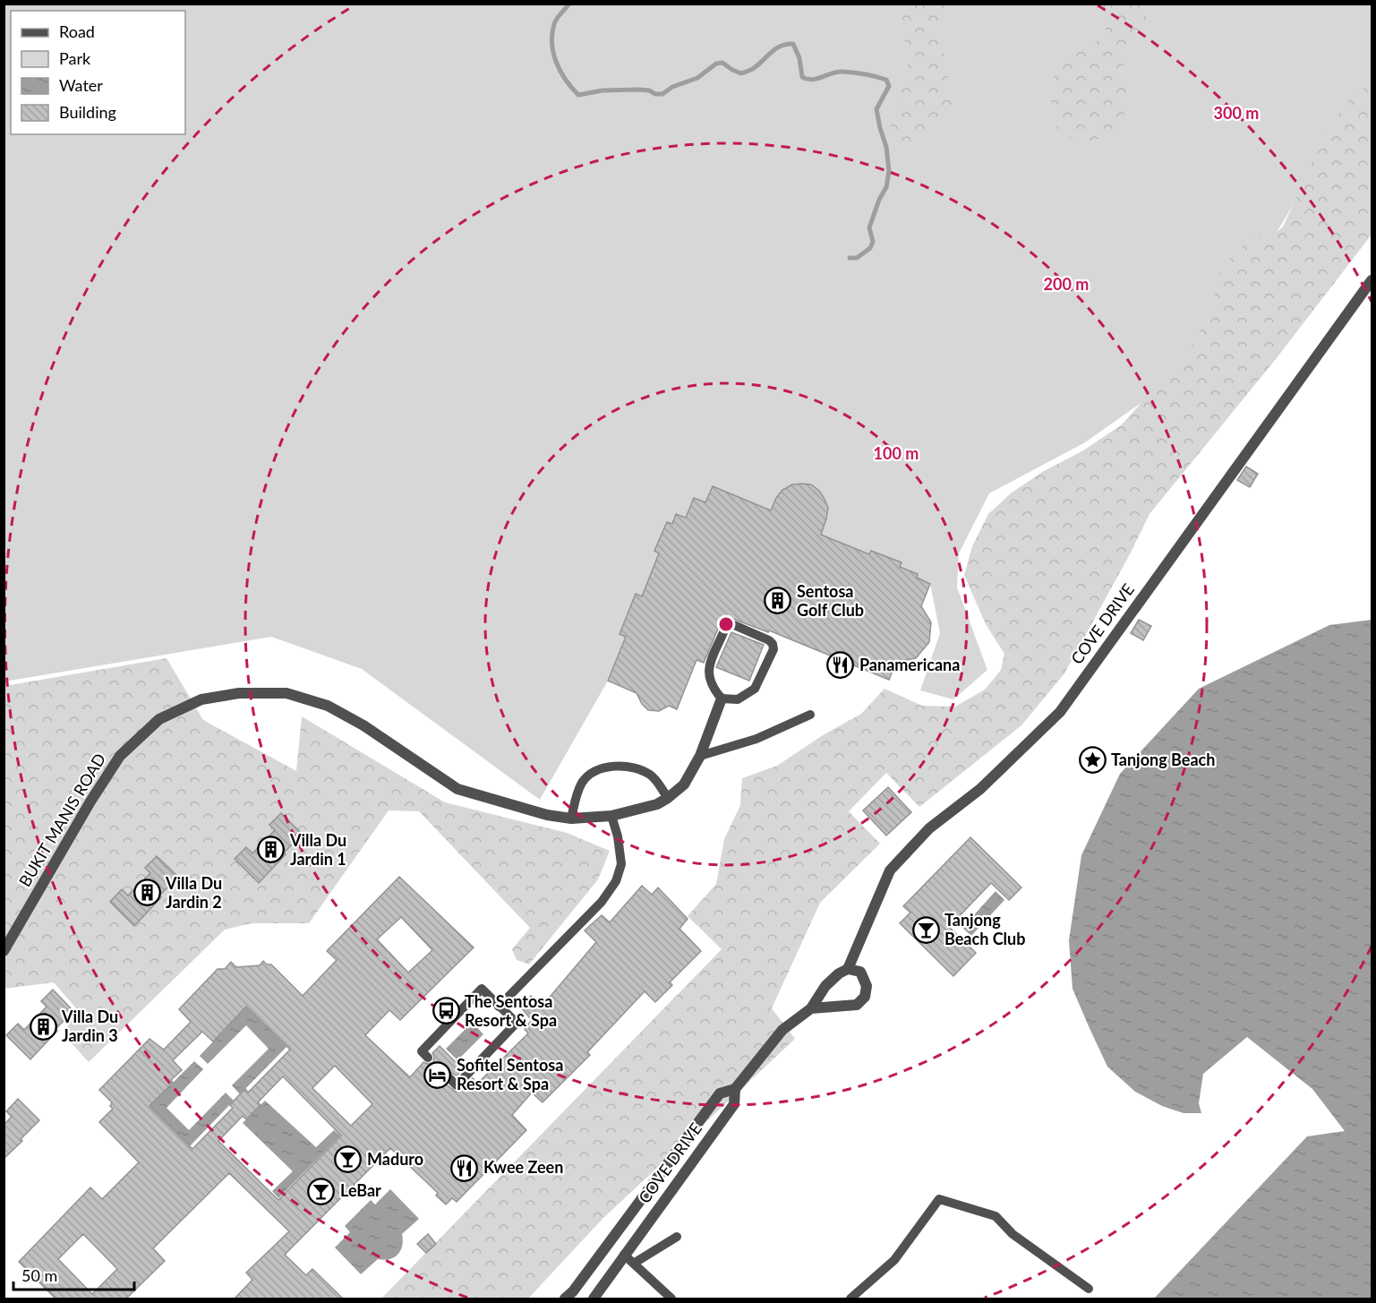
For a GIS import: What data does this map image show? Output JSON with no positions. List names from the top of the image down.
{
  "streets": {
    "street": ["COVE DRIVE", "BUKIT MANIS ROAD"]
  },
  "places": {
    "building": [
      "Sentosa Golf Club",
      "Villa Du Jardin 1",
      "Villa Du Jardin 2",
      "Villa Du Jardin 3"
    ],
    "restaurant": ["Panamericana", "Kwee Zeen"],
    "place": ["Tanjong Beach"],
    "bar": ["Tanjong Beach Club", "Maduro", "LeBar"],
    "bus stop": ["The Sentosa Resort & Spa"],
    "hotel": ["Sofitel Sentosa Resort & Spa"]
  },
  "legend": [
    "Road",
    "Park",
    "Water",
    "Building"
  ],
  "scale_bar": "50 m",
  "rings": ["300 m", "200 m", "100 m"]
}
